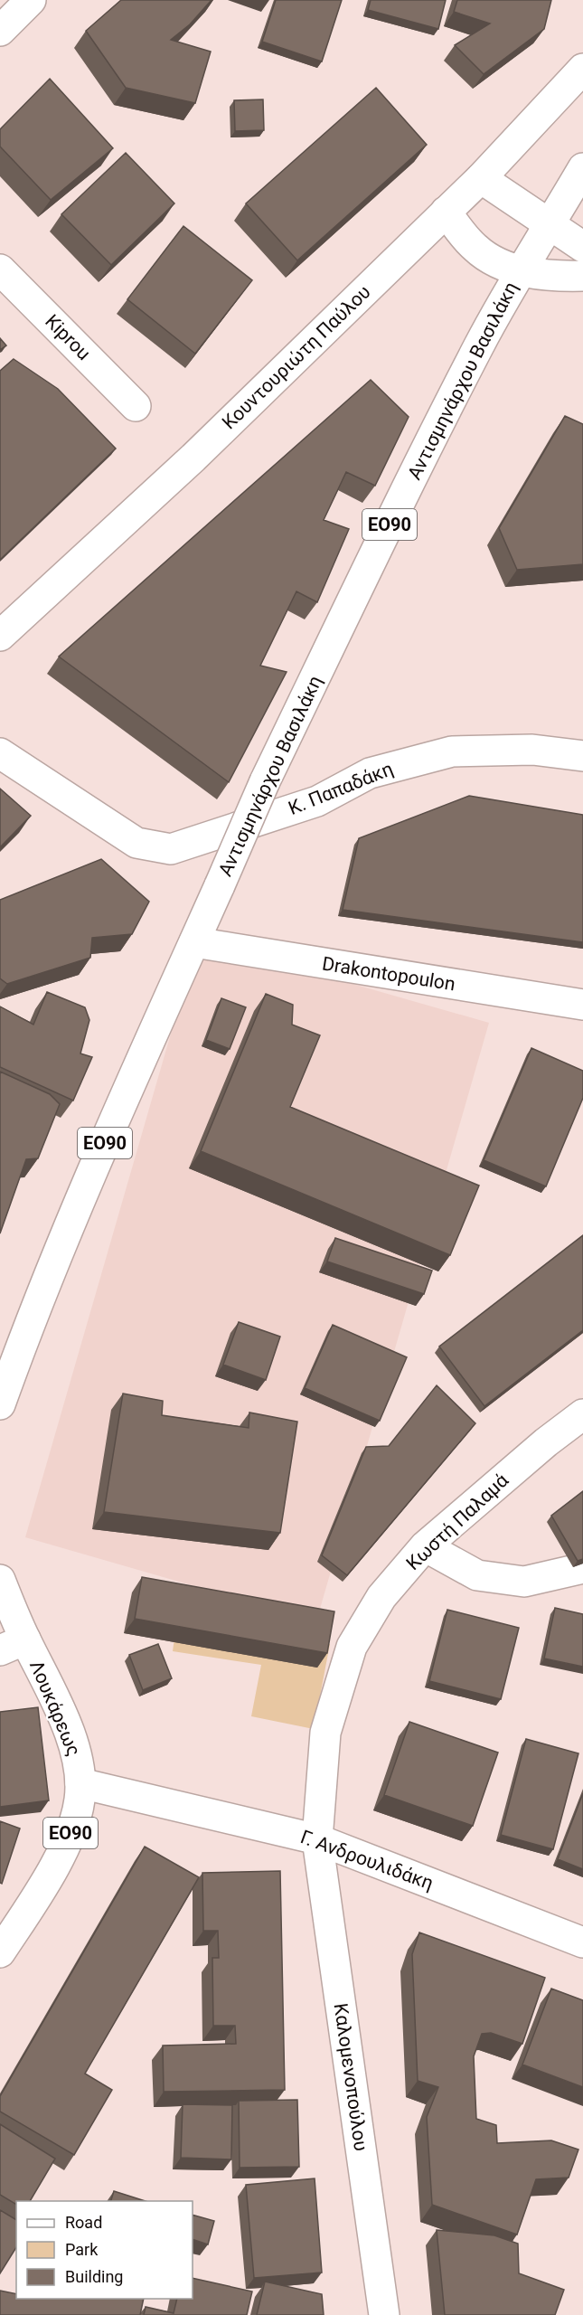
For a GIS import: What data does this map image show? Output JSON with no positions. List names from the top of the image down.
{
  "streets": {
    "street": [
      "Kiprou",
      "Κουντουριώτη Παύλου",
      "Αντισμηνάρχου Βασιλάκη",
      "ΕΟ90",
      "Κ. Παπαδάκη",
      "Drakontopoulon",
      "Κωστή Παλαμά",
      "Λουκάρεως",
      "Γ. Ανδρουλιδάκη",
      "Καλομενοπούλου"
    ]
  },
  "crossings": [
    ["Αντισμηνάρχου Βασιλάκη", "Drakontopoulon"],
    ["Κωστή Παλαμά", "Γ. Ανδρουλιδάκη"],
    ["Κωστή Παλαμά", "Καλομενοπούλου"],
    ["Λουκάρεως", "Γ. Ανδρουλιδάκη"],
    ["Γ. Ανδρουλιδάκη", "Καλομενοπούλου"]
  ],
  "legend": ["Road", "Park", "Building"]
}
